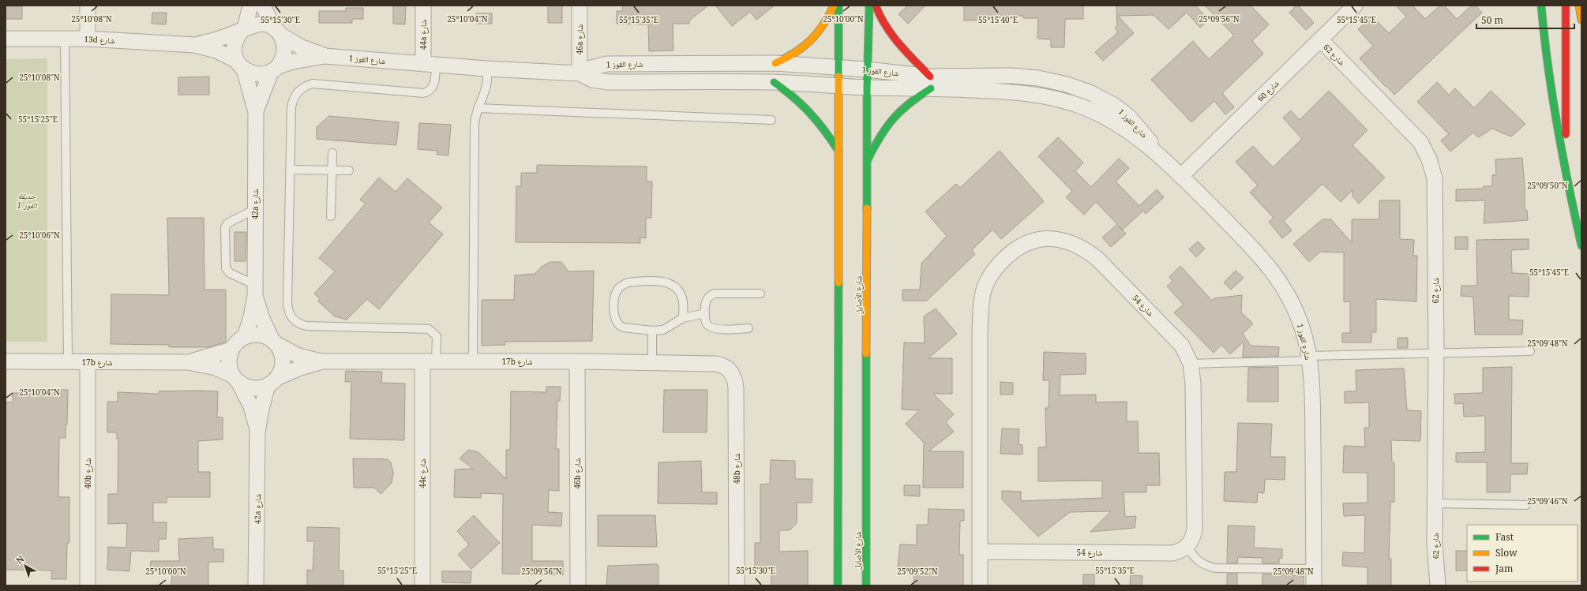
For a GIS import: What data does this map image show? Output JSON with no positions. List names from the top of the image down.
{
  "streets": {
    "main road": ["شارع الأصايل"],
    "street": [
      "44a شارع",
      "13d شارع",
      "46a شارع",
      "شارع 62",
      "شارع القوز 1",
      "شارع 60",
      "42a شارع",
      "شارع 54",
      "17b شارع",
      "48b شارع",
      "40b شارع",
      "44c شارع",
      "46b شارع"
    ]
  },
  "crossings": [
    ["44a شارع", "شارع القوز 1"],
    ["13d شارع", "شارع القوز 1"],
    ["13d شارع", "42a شارع"],
    ["46a شارع", "شارع القوز 1"],
    ["شارع 62", "شارع 60"],
    ["شارع القوز 1", "شارع 60"],
    ["شارع القوز 1", "42a شارع"],
    ["شارع القوز 1", "شارع الأصايل"],
    ["42a شارع", "17b شارع"],
    ["17b شارع", "48b شارع"],
    ["17b شارع", "40b شارع"],
    ["17b شارع", "44c شارع"],
    ["17b شارع", "46b شارع"]
  ],
  "parks": ["حديقة القوز 1"],
  "legend": ["Fast", "Slow", "Jam"],
  "scale_bar": "50 m",
  "north": "top left",
  "coordinates": [
    "25°10'08\"N",
    "25°10'04\"N",
    "25°10'00\"N",
    "25°09'56\"N",
    "55°15'30\"E",
    "55°15'35\"E",
    "55°15'40\"E",
    "55°15'45\"E",
    "55°15'25\"E",
    "25°09'50\"N",
    "25°10'06\"N",
    "25°09'48\"N",
    "25°09'46\"N",
    "25°09'52\"N"
  ]
}
